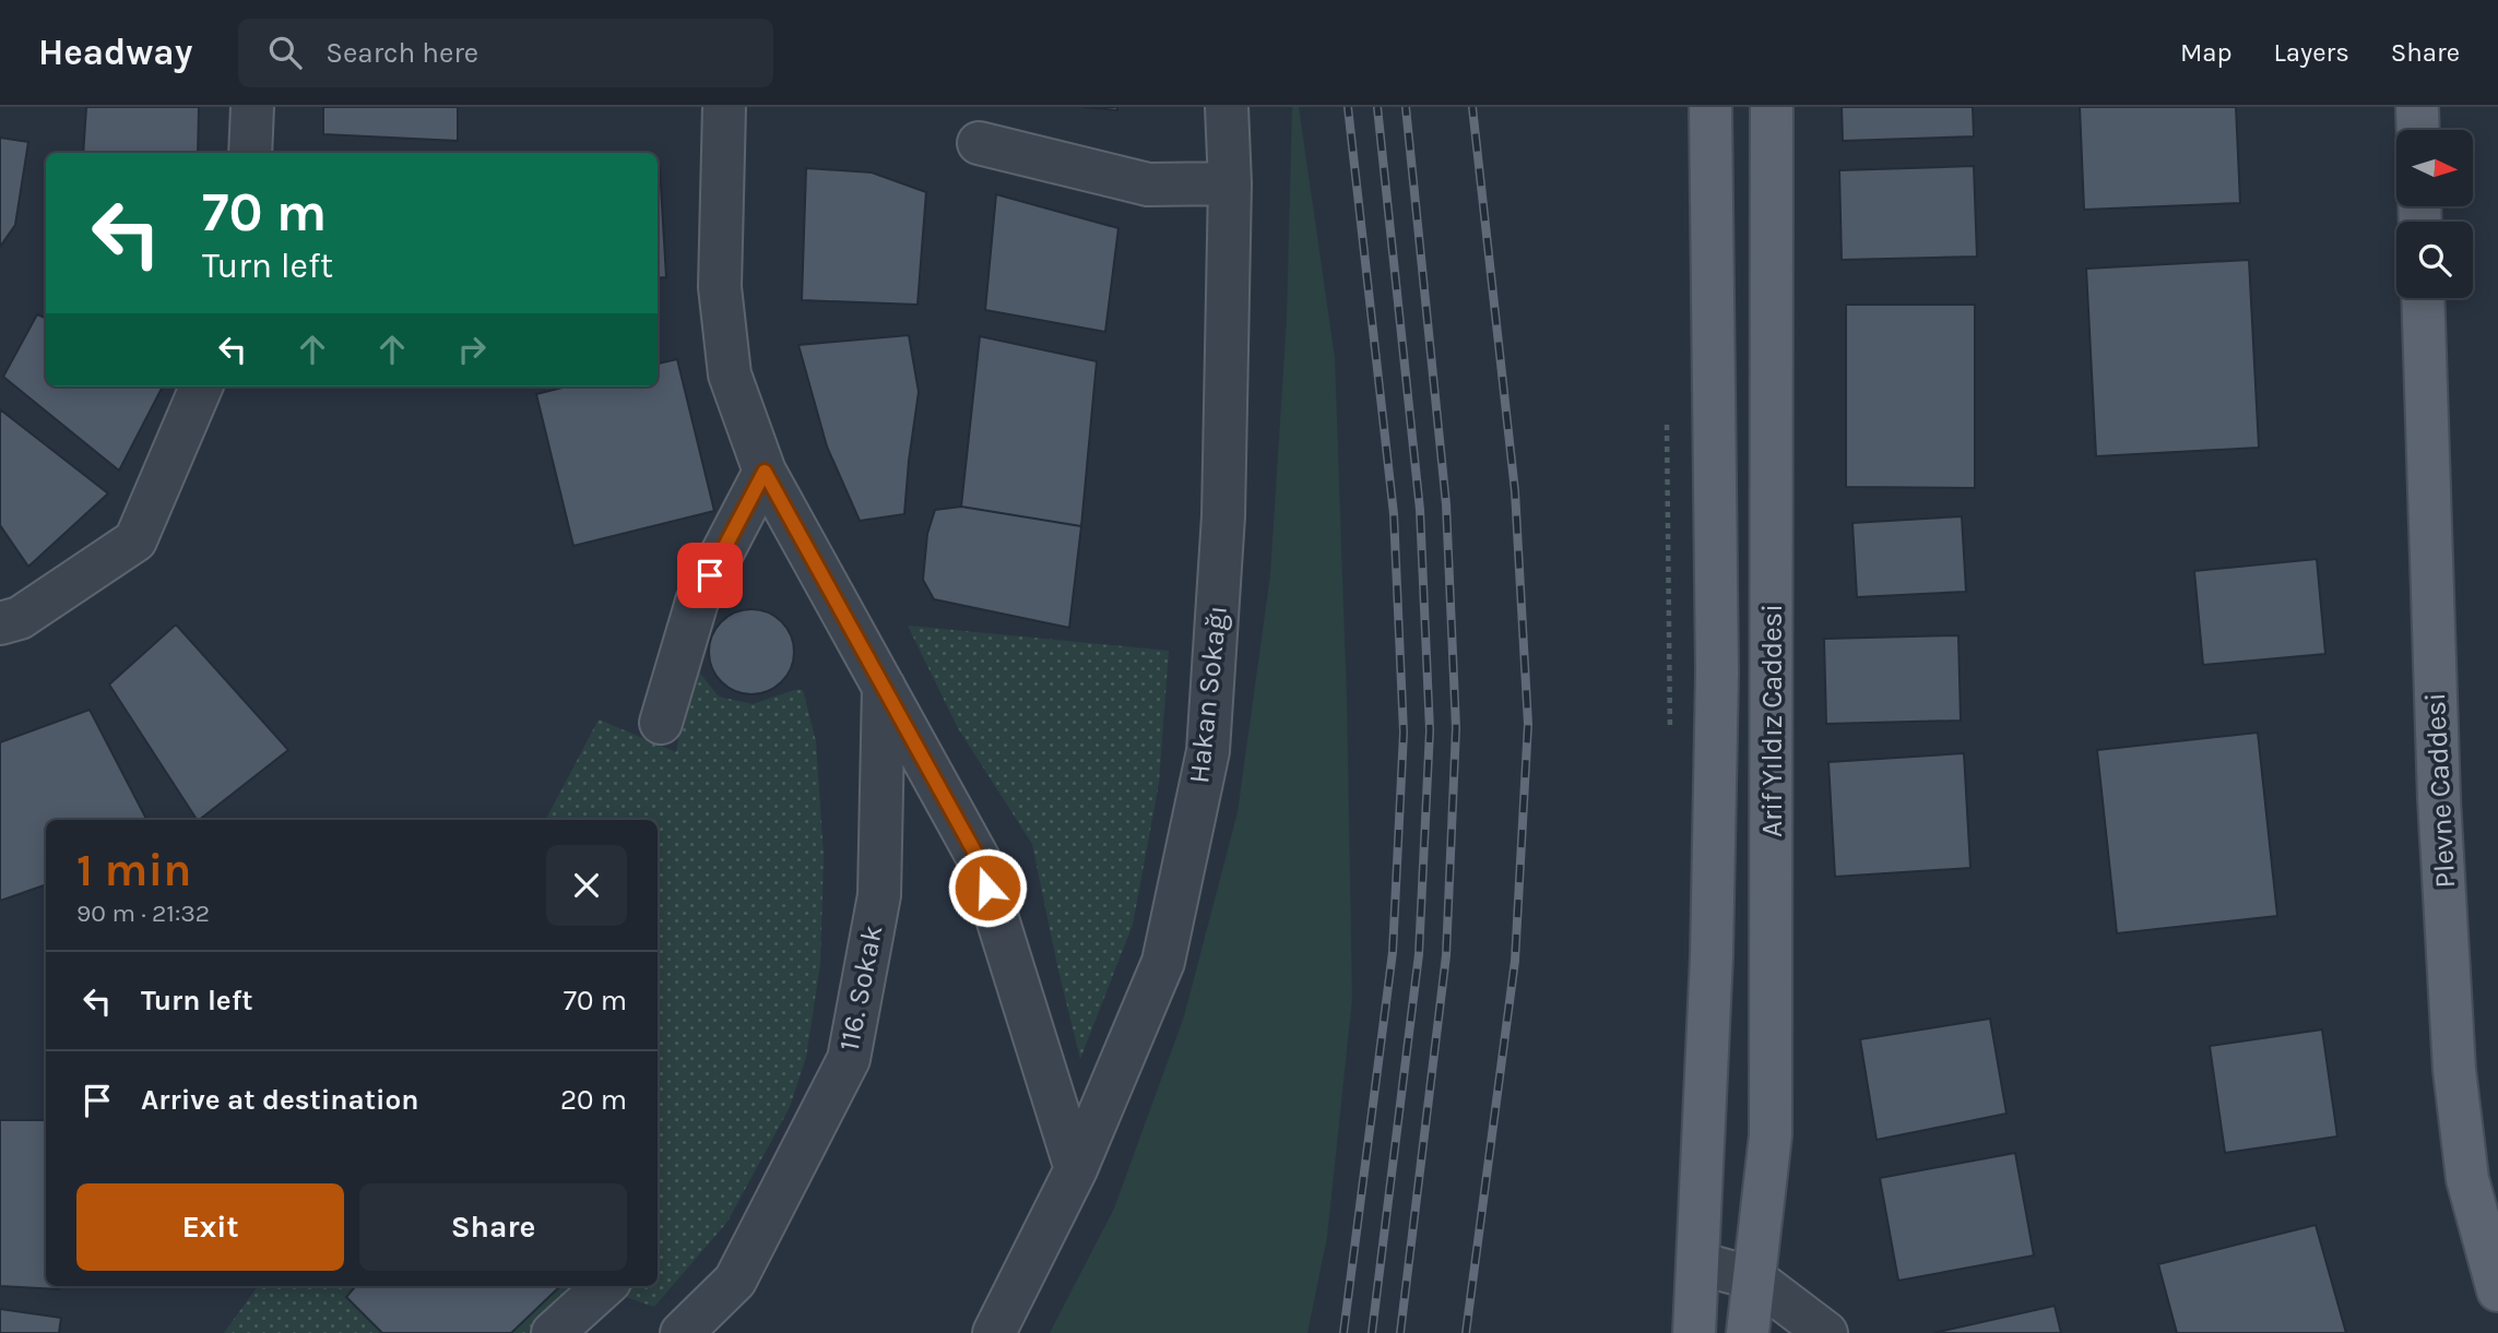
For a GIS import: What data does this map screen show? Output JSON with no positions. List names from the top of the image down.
{
  "streets": {
    "main road": ["Arif Yıldız Caddesi", "Plevne Caddesi"],
    "street": ["Hakan Sokağı", "116. Sokak"]
  },
  "north": "right",
  "page": {
    "header": "Headway",
    "search": "Search here",
    "nav": ["Map", "Layers", "Share"],
    "turn": ["70 m", "Turn left"],
    "heading": ["1 min", "90 m · 21:32"],
    "list": [
      {
        "name": "Turn left",
        "value": "70 m"
      },
      {
        "name": "Arrive at destination",
        "value": "20 m"
      }
    ],
    "buttons": ["Exit", "Share"]
  }
}
